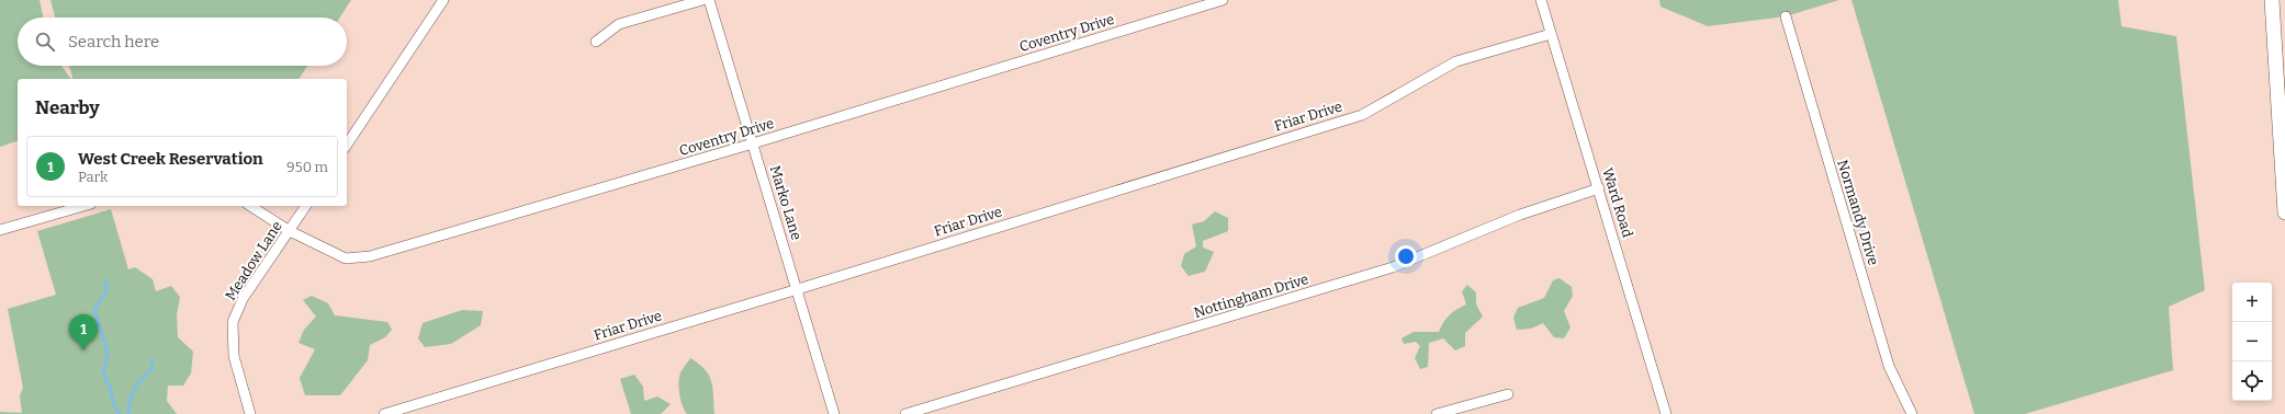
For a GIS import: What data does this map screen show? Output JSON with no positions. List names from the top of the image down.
{
  "streets": {
    "street": [
      "Coventry Drive",
      "Friar Drive",
      "Marko Lane",
      "Ward Road",
      "Normandy Drive",
      "Meadow Lane",
      "Nottingham Drive"
    ]
  },
  "crossings": [
    ["Coventry Drive", "Marko Lane"],
    ["Coventry Drive", "Meadow Lane"],
    ["Friar Drive", "Marko Lane"],
    ["Friar Drive", "Ward Road"],
    ["Ward Road", "Nottingham Drive"]
  ],
  "page": {
    "search": "Search here",
    "heading": "Nearby",
    "list": [
      {
        "mark": "1",
        "name": "West Creek Reservation",
        "note": "Park",
        "value": "950 m"
      }
    ],
    "map_buttons": ["+", "−"],
    "pins": "1"
  }
}
